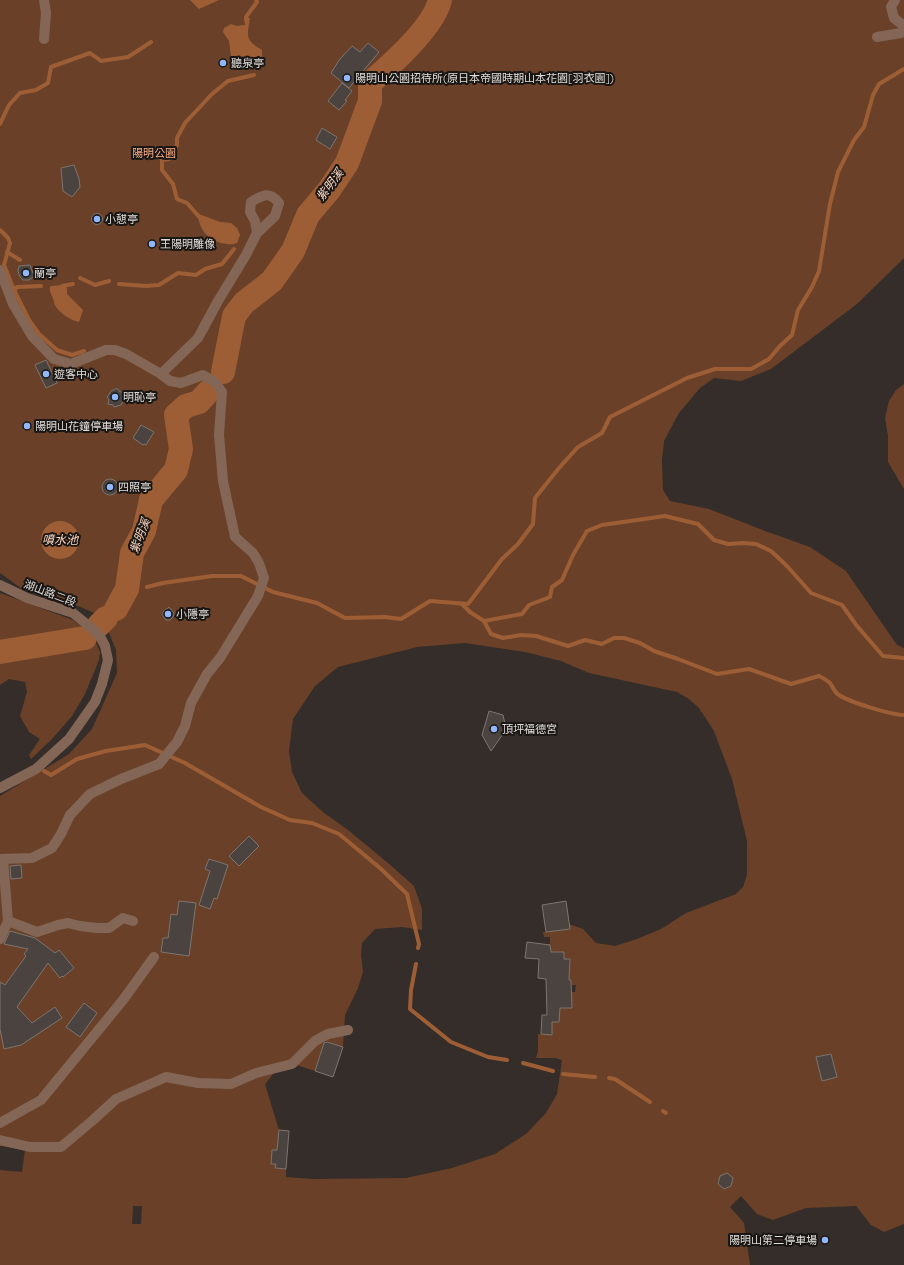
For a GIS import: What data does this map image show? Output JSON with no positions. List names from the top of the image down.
{
  "streets": {
    "street": ["湖山路二段"]
  },
  "water": ["紫明溪", "噴水池"],
  "parks": ["陽明公園"],
  "places": [
    "聽泉亭",
    "陽明山公園招待所(原日本帝國時期山本花園[羽衣園])",
    "小憇亭",
    "王陽明雕像",
    "蘭亭",
    "遊客中心",
    "明恥亭",
    "陽明山花鐘停車場",
    "四照亭",
    "小隱亭",
    "頂坪福德宮",
    "陽明山第二停車場"
  ]
}
